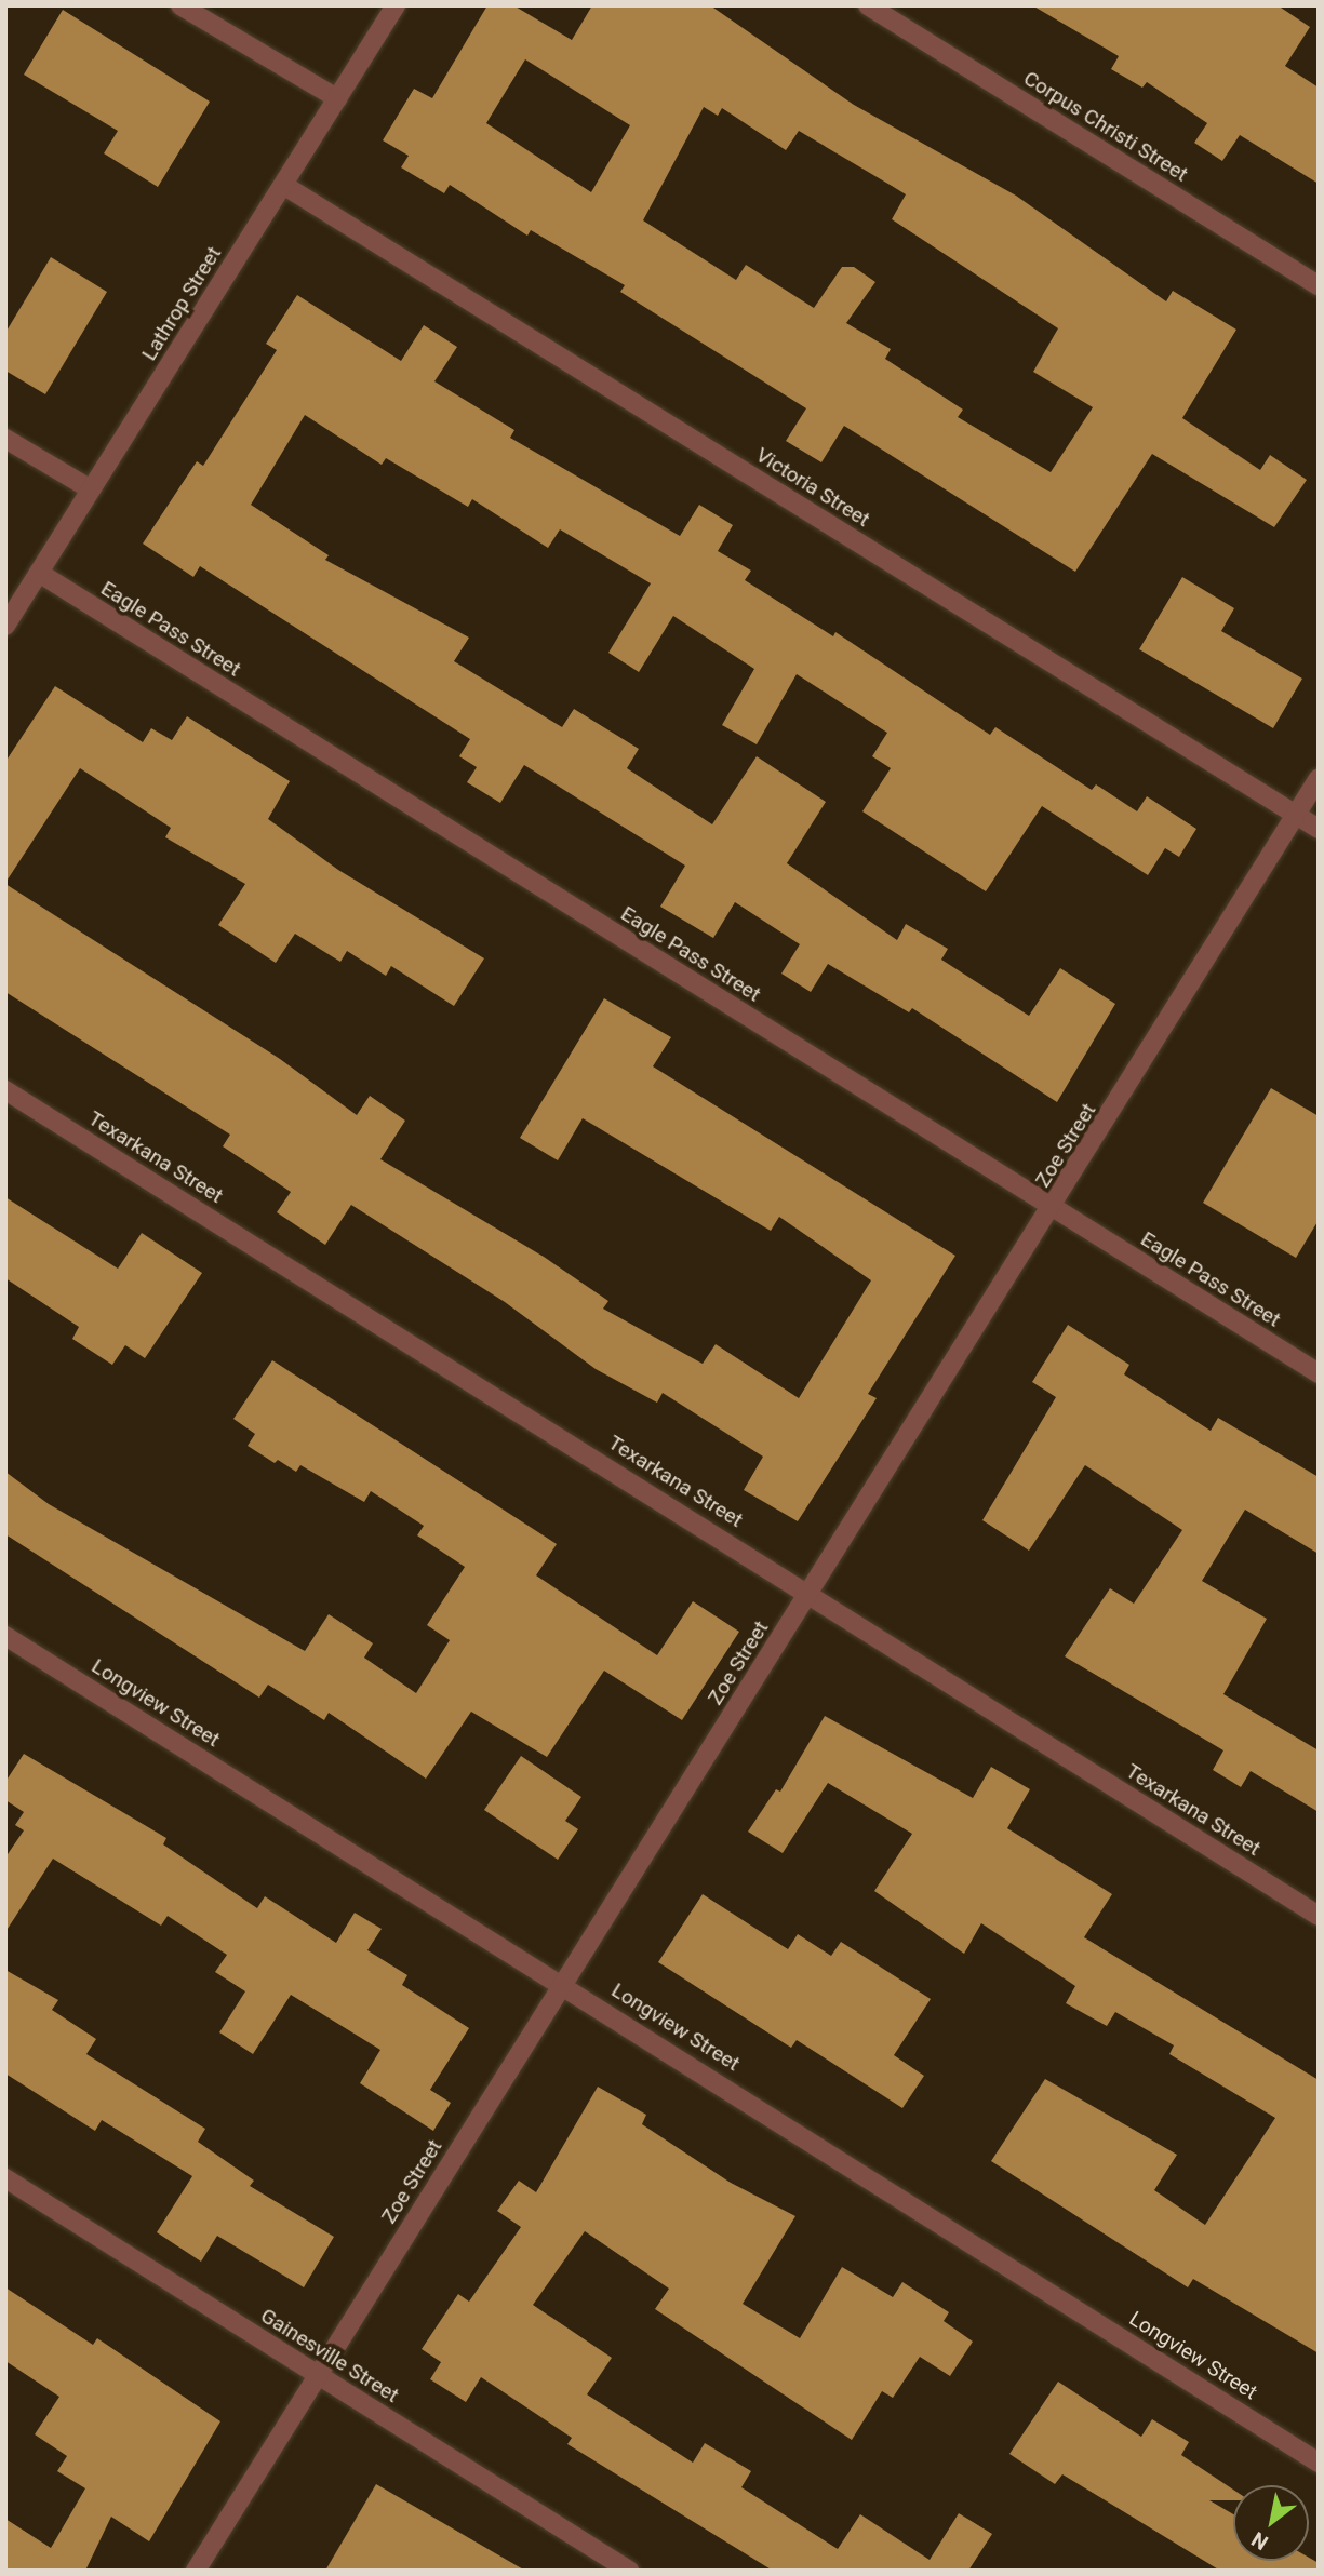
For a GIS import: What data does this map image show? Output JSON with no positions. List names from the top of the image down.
{
  "streets": {
    "street": [
      "Corpus Christi Street",
      "Lathrop Street",
      "Victoria Street",
      "Eagle Pass Street",
      "Zoe Street",
      "Texarkana Street",
      "Longview Street",
      "Gainesville Street"
    ]
  },
  "crossings": [
    ["Lathrop Street", "Victoria Street"],
    ["Lathrop Street", "Eagle Pass Street"],
    ["Victoria Street", "Zoe Street"],
    ["Eagle Pass Street", "Zoe Street"],
    ["Zoe Street", "Texarkana Street"],
    ["Zoe Street", "Longview Street"],
    ["Zoe Street", "Gainesville Street"]
  ],
  "north": "bottom left"
}
